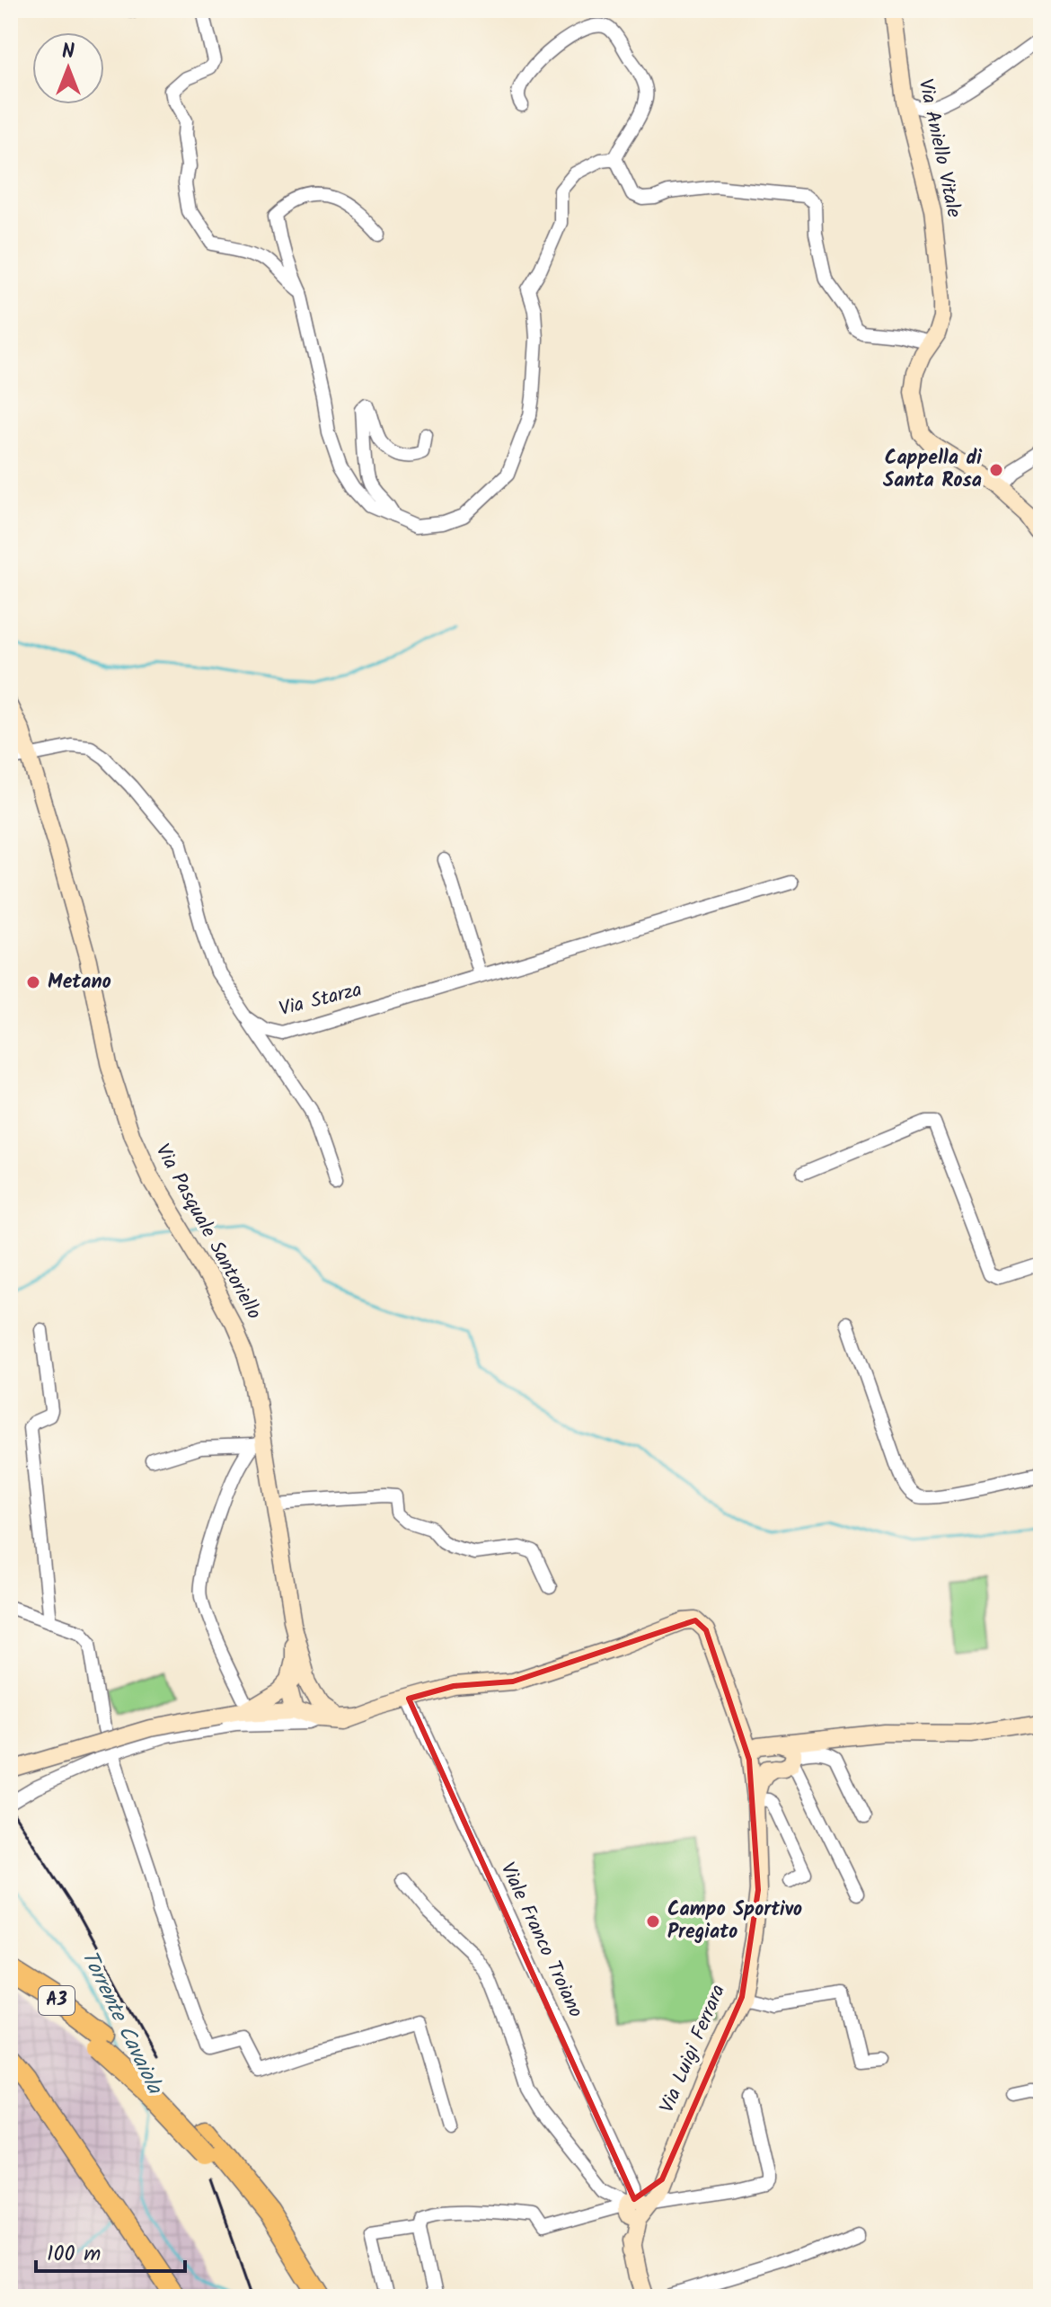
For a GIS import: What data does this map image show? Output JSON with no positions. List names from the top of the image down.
{
  "streets": {
    "highway": ["A3"],
    "street": [
      "Via Aniello Vitale",
      "Via Starza",
      "Via Pasquale Santoriello",
      "Viale Franco Troiano",
      "Via Luigi Ferrara"
    ]
  },
  "crossings": [
    ["Via Starza", "Via Pasquale Santoriello"],
    ["Viale Franco Troiano", "Via Luigi Ferrara"]
  ],
  "water": ["Torrente Cavaiola"],
  "places": ["Cappella di Santa Rosa", "Metano", "Campo Sportivo Pregiato"],
  "scale_bar": "100 m",
  "north": "top"
}
